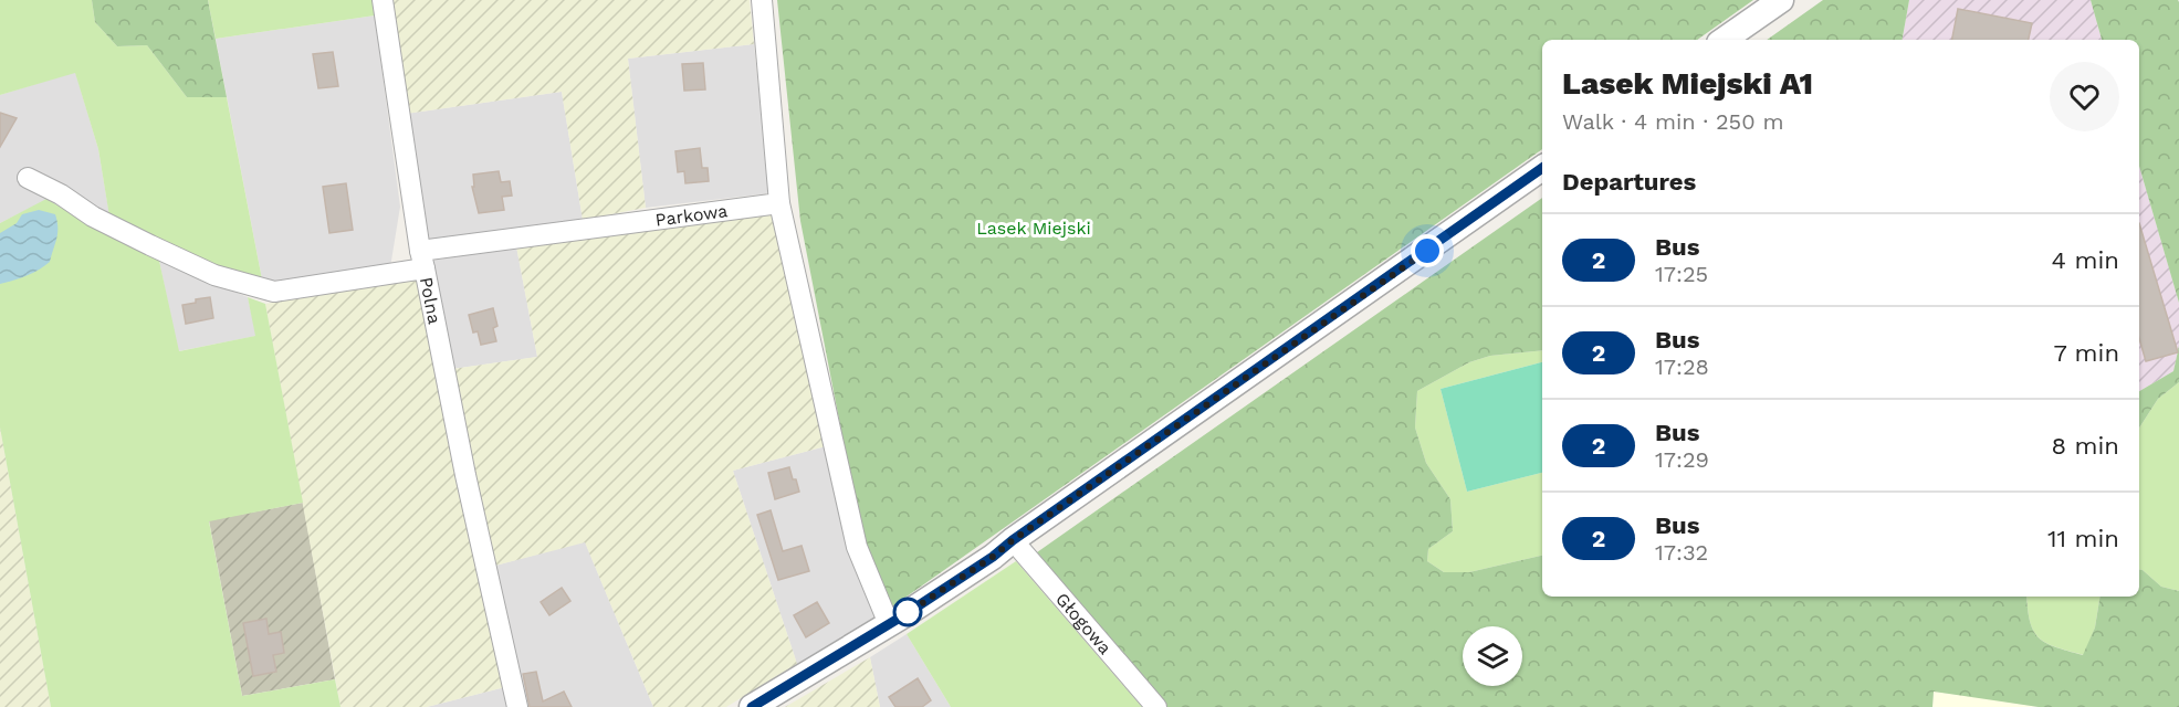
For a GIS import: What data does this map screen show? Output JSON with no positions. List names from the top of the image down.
{
  "streets": {
    "street": ["Parkowa", "Polna", "Głogowa"]
  },
  "crossings": [
    ["Parkowa", "Polna"]
  ],
  "parks": ["Lasek Miejski"],
  "lines": ["bus line 2"],
  "page": {
    "heading": [
      ["Lasek Miejski A1", "Walk · 4 min · 250 m"],
      "Departures"
    ],
    "list": [
      {
        "mark": "2",
        "name": "Bus",
        "note": "17:25",
        "value": "4 min"
      },
      {
        "mark": "2",
        "name": "Bus",
        "note": "17:28",
        "value": "7 min"
      },
      {
        "mark": "2",
        "name": "Bus",
        "note": "17:29",
        "value": "8 min"
      },
      {
        "mark": "2",
        "name": "Bus",
        "note": "17:32",
        "value": "11 min"
      }
    ]
  }
}
